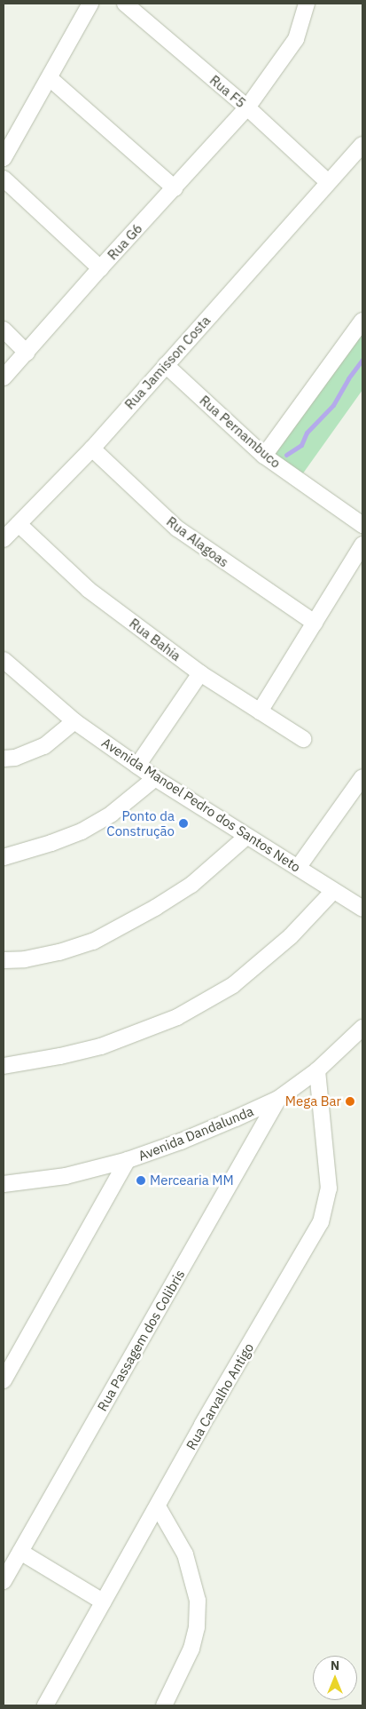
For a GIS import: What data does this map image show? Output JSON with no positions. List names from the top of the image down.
{
  "streets": {
    "street": [
      "Rua F5",
      "Rua G6",
      "Rua Jamisson Costa",
      "Rua Pernambuco",
      "Rua Alagoas",
      "Rua Bahia",
      "Avenida Manoel Pedro dos Santos Neto",
      "Avenida Dandalunda",
      "Rua Passagem dos Colibris",
      "Rua Carvalho Antigo"
    ]
  },
  "crossings": [
    ["Rua F5", "Rua G6"],
    ["Rua F5", "Rua Jamisson Costa"],
    ["Rua Jamisson Costa", "Rua Pernambuco"],
    ["Rua Jamisson Costa", "Rua Alagoas"],
    ["Rua Jamisson Costa", "Rua Bahia"],
    ["Avenida Dandalunda", "Rua Passagem dos Colibris"],
    ["Avenida Dandalunda", "Rua Carvalho Antigo"]
  ],
  "places": ["Ponto da Construção", "Mega Bar", "Mercearia MM"],
  "north": "top"
}
